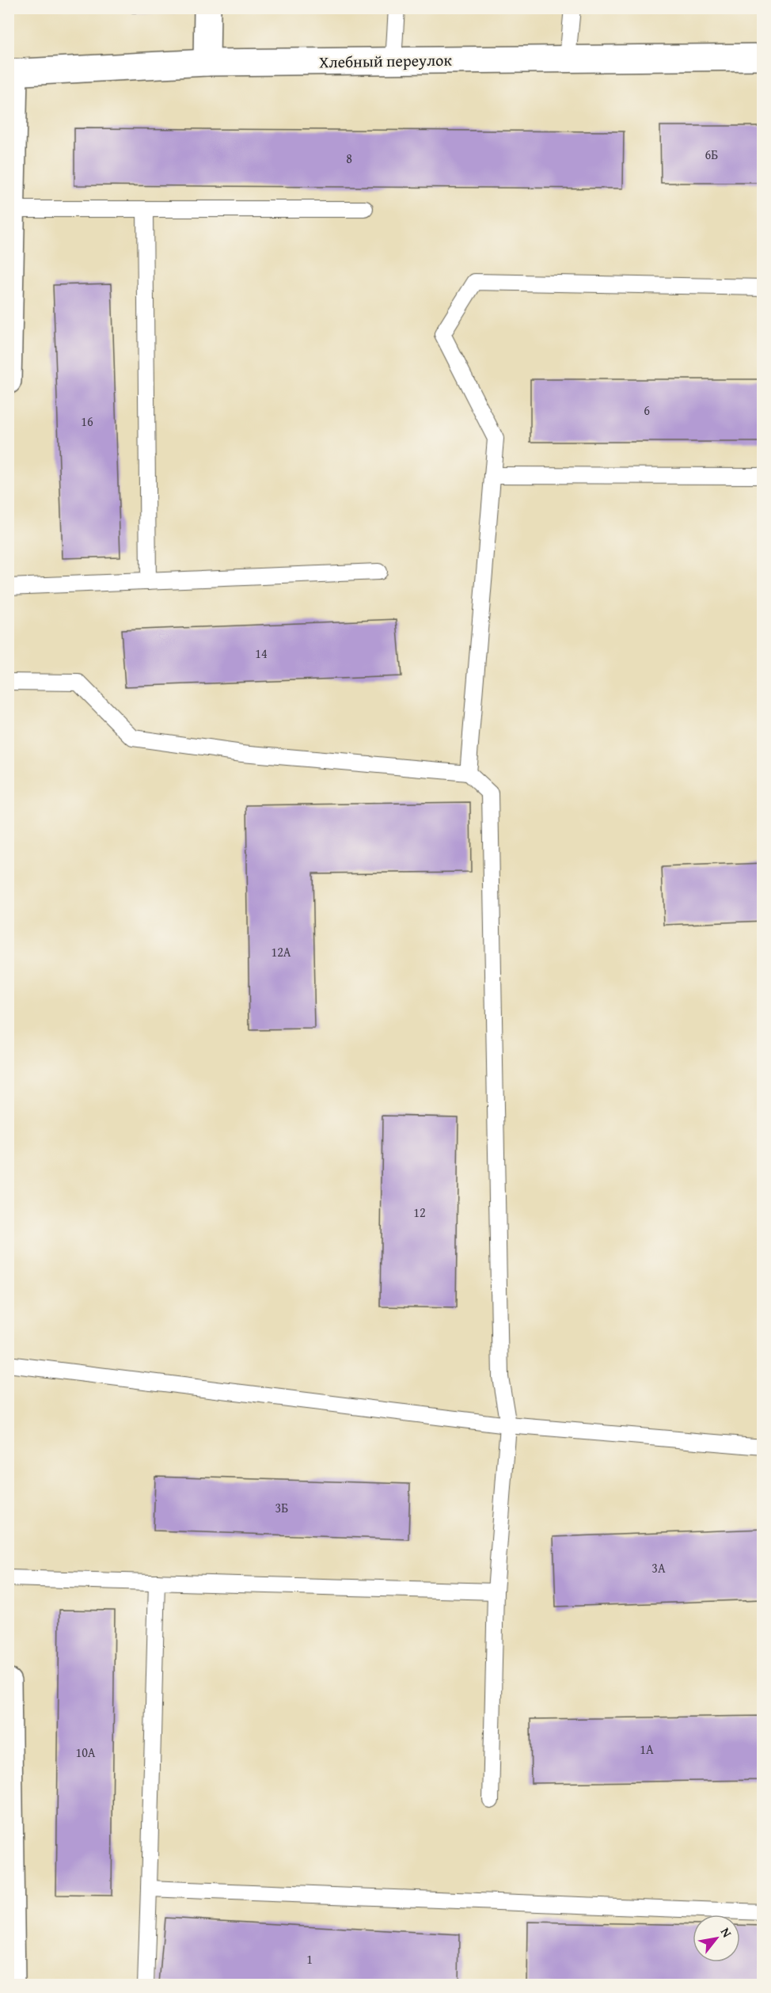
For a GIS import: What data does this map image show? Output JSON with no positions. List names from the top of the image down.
{
  "streets": {
    "street": ["Хлебный переулок"]
  },
  "house_numbers": [
    "6Б",
    "8",
    "6",
    "16",
    "14",
    "12А",
    "12",
    "3Б",
    "3А",
    "1А",
    "10А",
    "1"
  ],
  "north": "top right"
}
